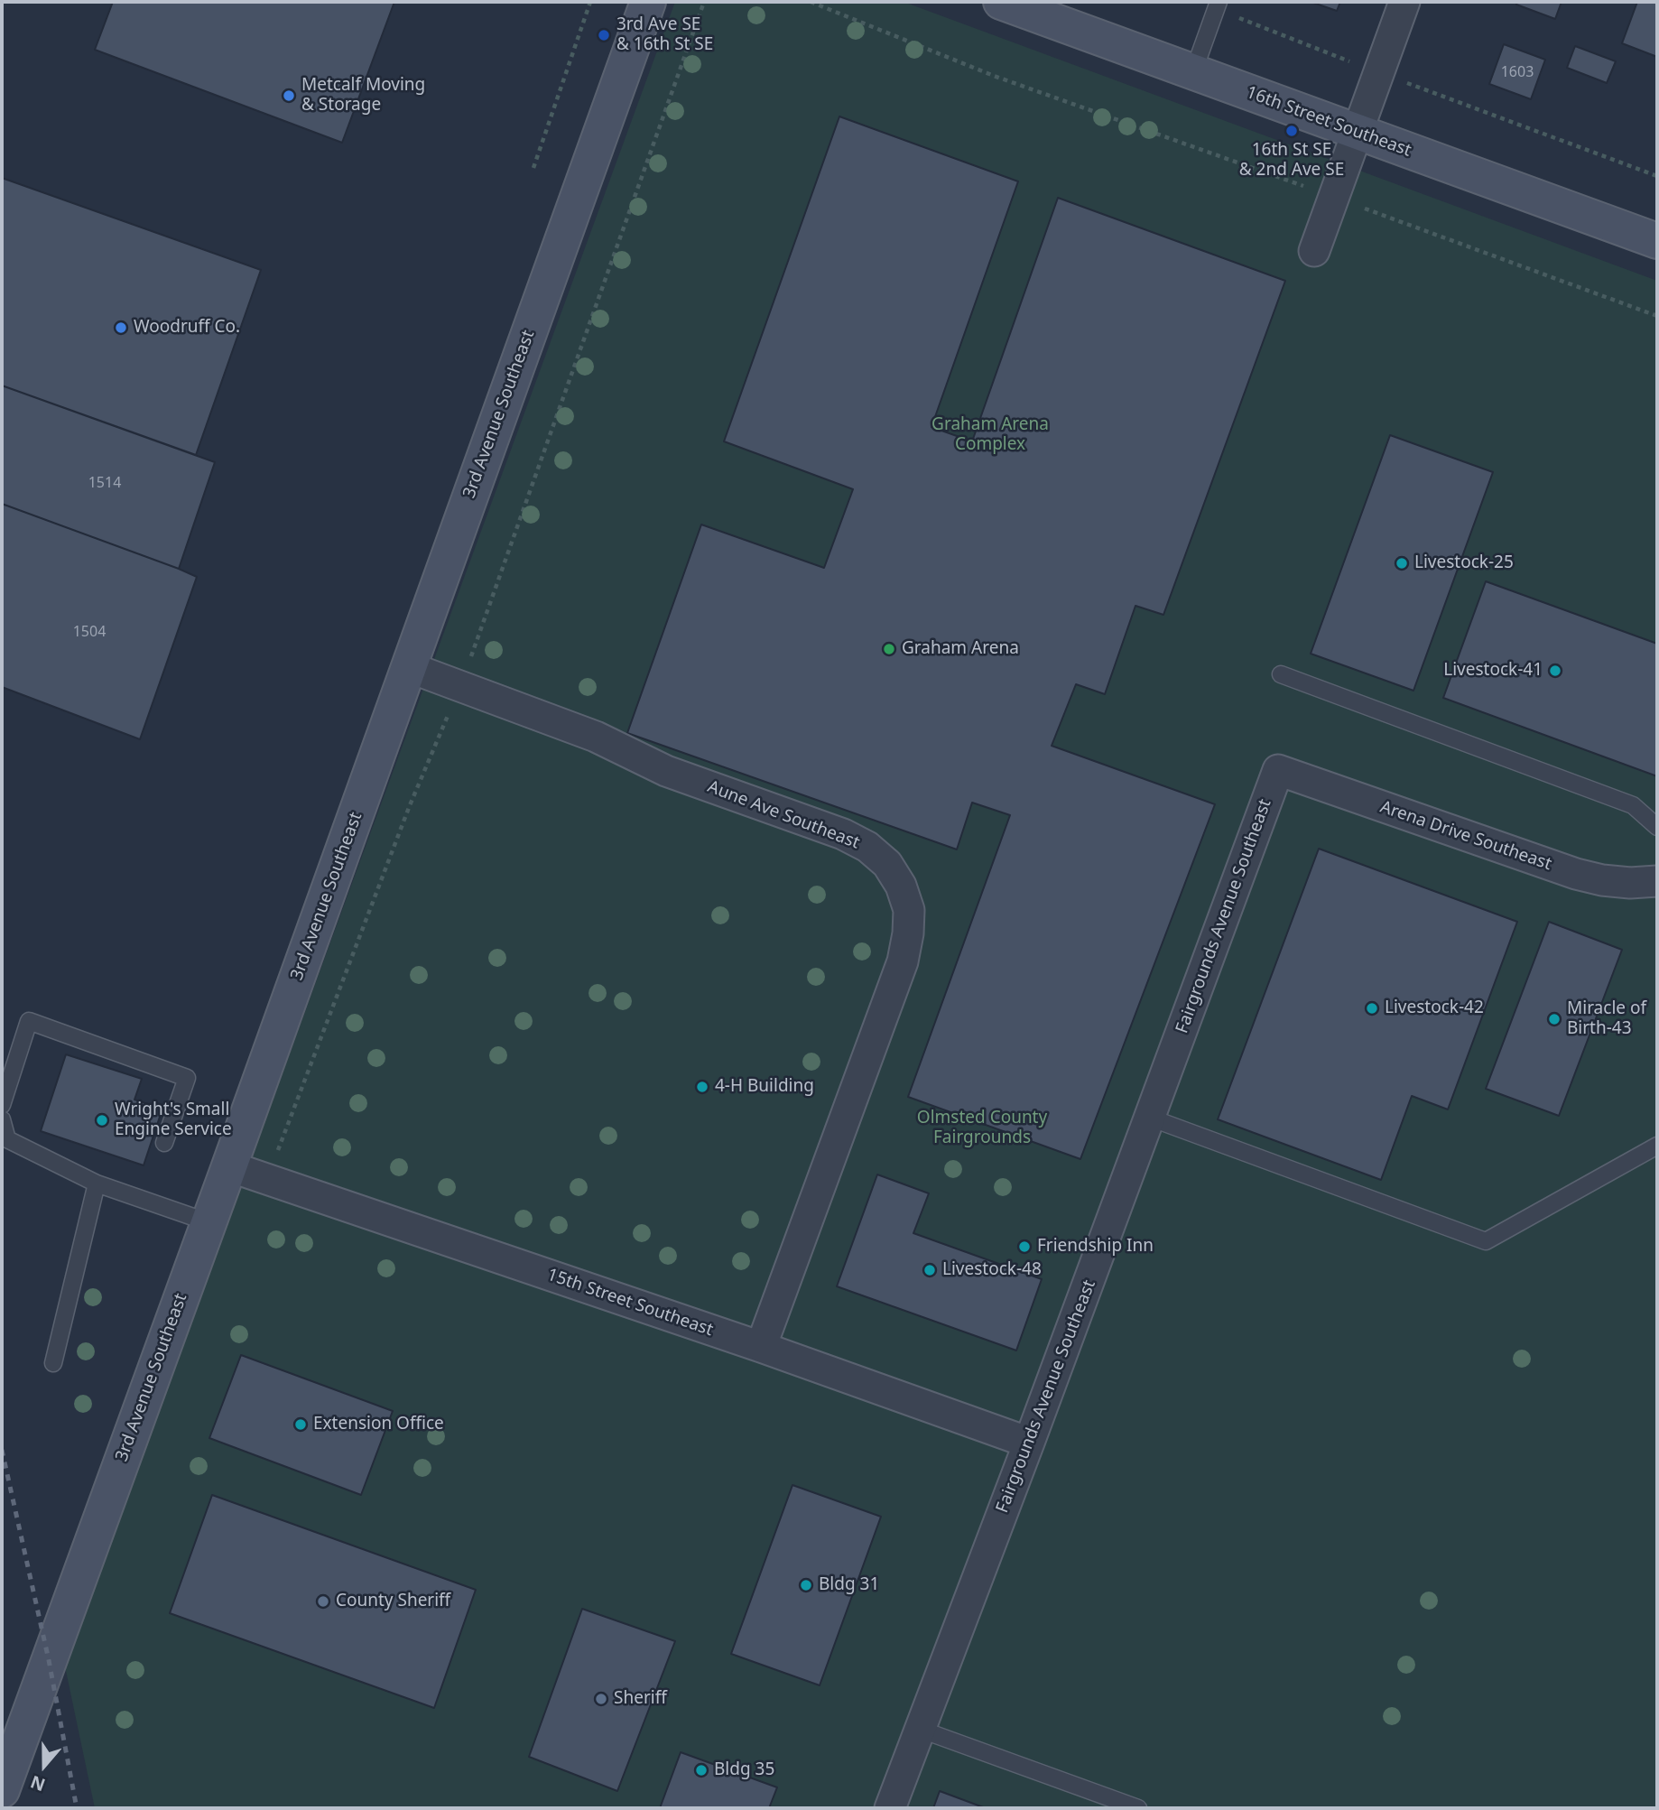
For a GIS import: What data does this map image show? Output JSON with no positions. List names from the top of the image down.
{
  "streets": {
    "main road": ["16th Street Southeast", "3rd Avenue Southeast"],
    "street": [
      "Aune Ave Southeast",
      "Arena Drive Southeast",
      "Fairgrounds Avenue Southeast",
      "15th Street Southeast"
    ]
  },
  "crossings": [
    ["3rd Avenue Southeast", "Aune Ave Southeast"],
    ["3rd Avenue Southeast", "15th Street Southeast"],
    ["Aune Ave Southeast", "15th Street Southeast"],
    ["Arena Drive Southeast", "Fairgrounds Avenue Southeast"],
    ["Fairgrounds Avenue Southeast", "15th Street Southeast"]
  ],
  "parks": ["Graham Arena Complex", "Olmsted County Fairgrounds"],
  "places": [
    "3rd Ave SE & 16th St SE",
    "Metcalf Moving & Storage",
    "16th St SE & 2nd Ave SE",
    "Woodruff Co.",
    "Livestock-25",
    "Graham Arena",
    "Livestock-41",
    "Livestock-42",
    "Miracle of Birth-43",
    "4-H Building",
    "Wright's Small Engine Service",
    "Friendship Inn",
    "Livestock-48",
    "Extension Office",
    "Bldg 31",
    "County Sheriff",
    "Sheriff",
    "Bldg 35"
  ],
  "house_numbers": ["1603", "1514", "1504"],
  "north": "bottom"
}
